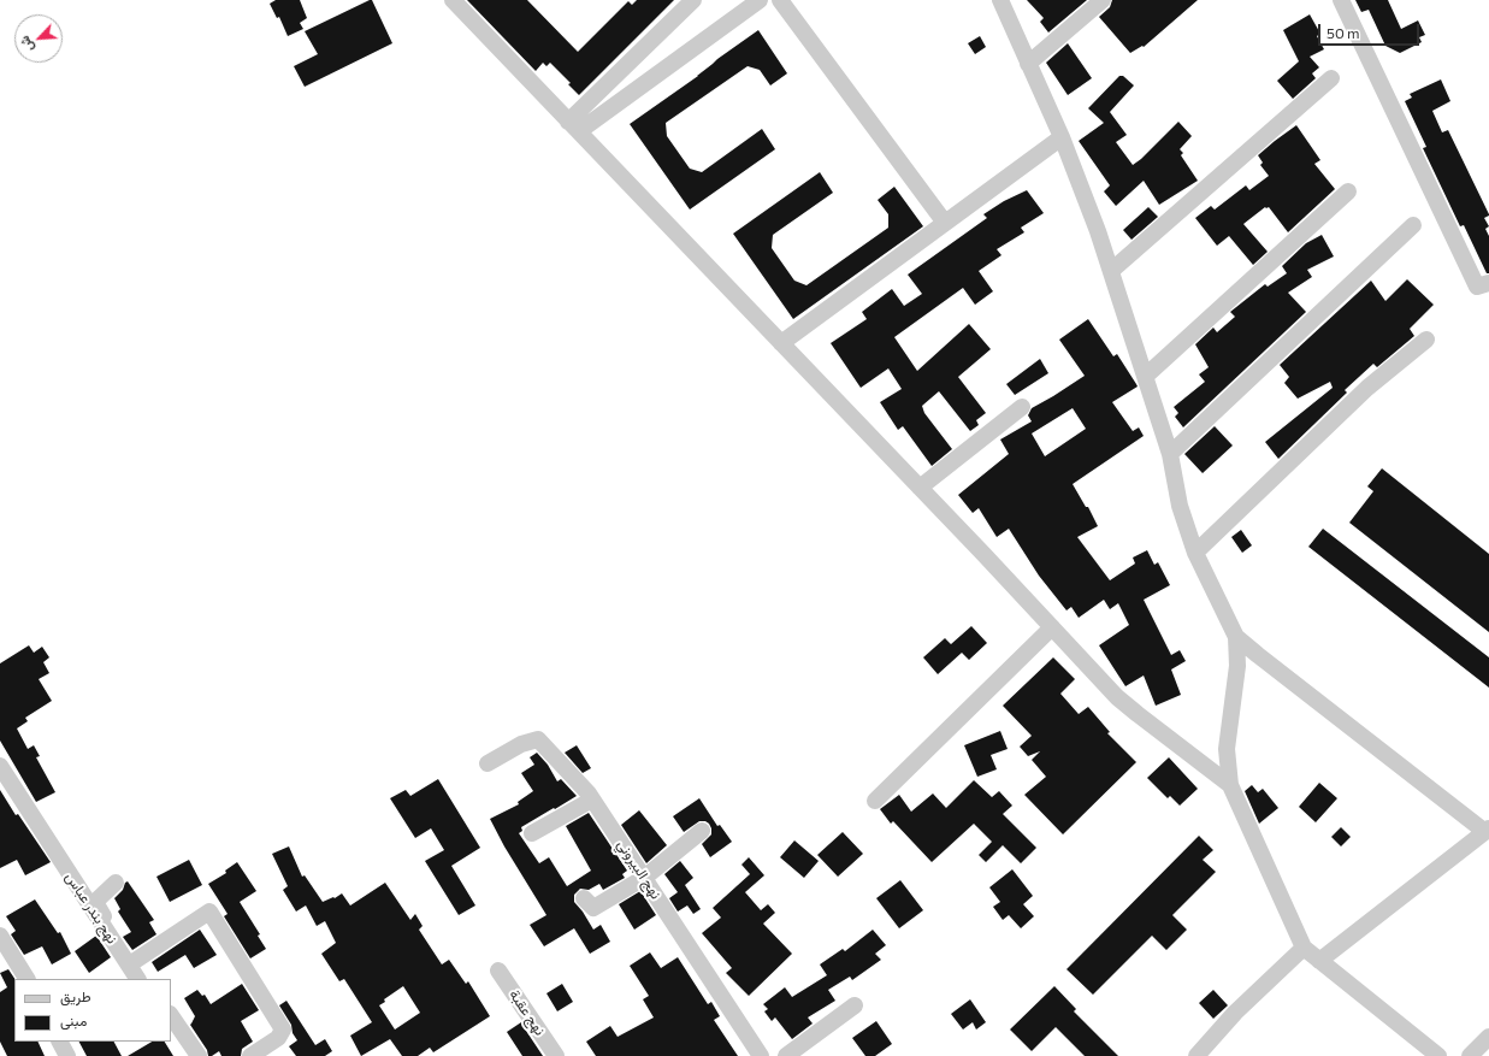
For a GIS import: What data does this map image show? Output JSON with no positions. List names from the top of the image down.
{
  "streets": {
    "street": ["نهج البيروني", "نهج بندر عباس", "نهج عقبة"]
  },
  "legend": ["طريق", "مبنى"],
  "scale_bar": "50 m",
  "north": "bottom left"
}
